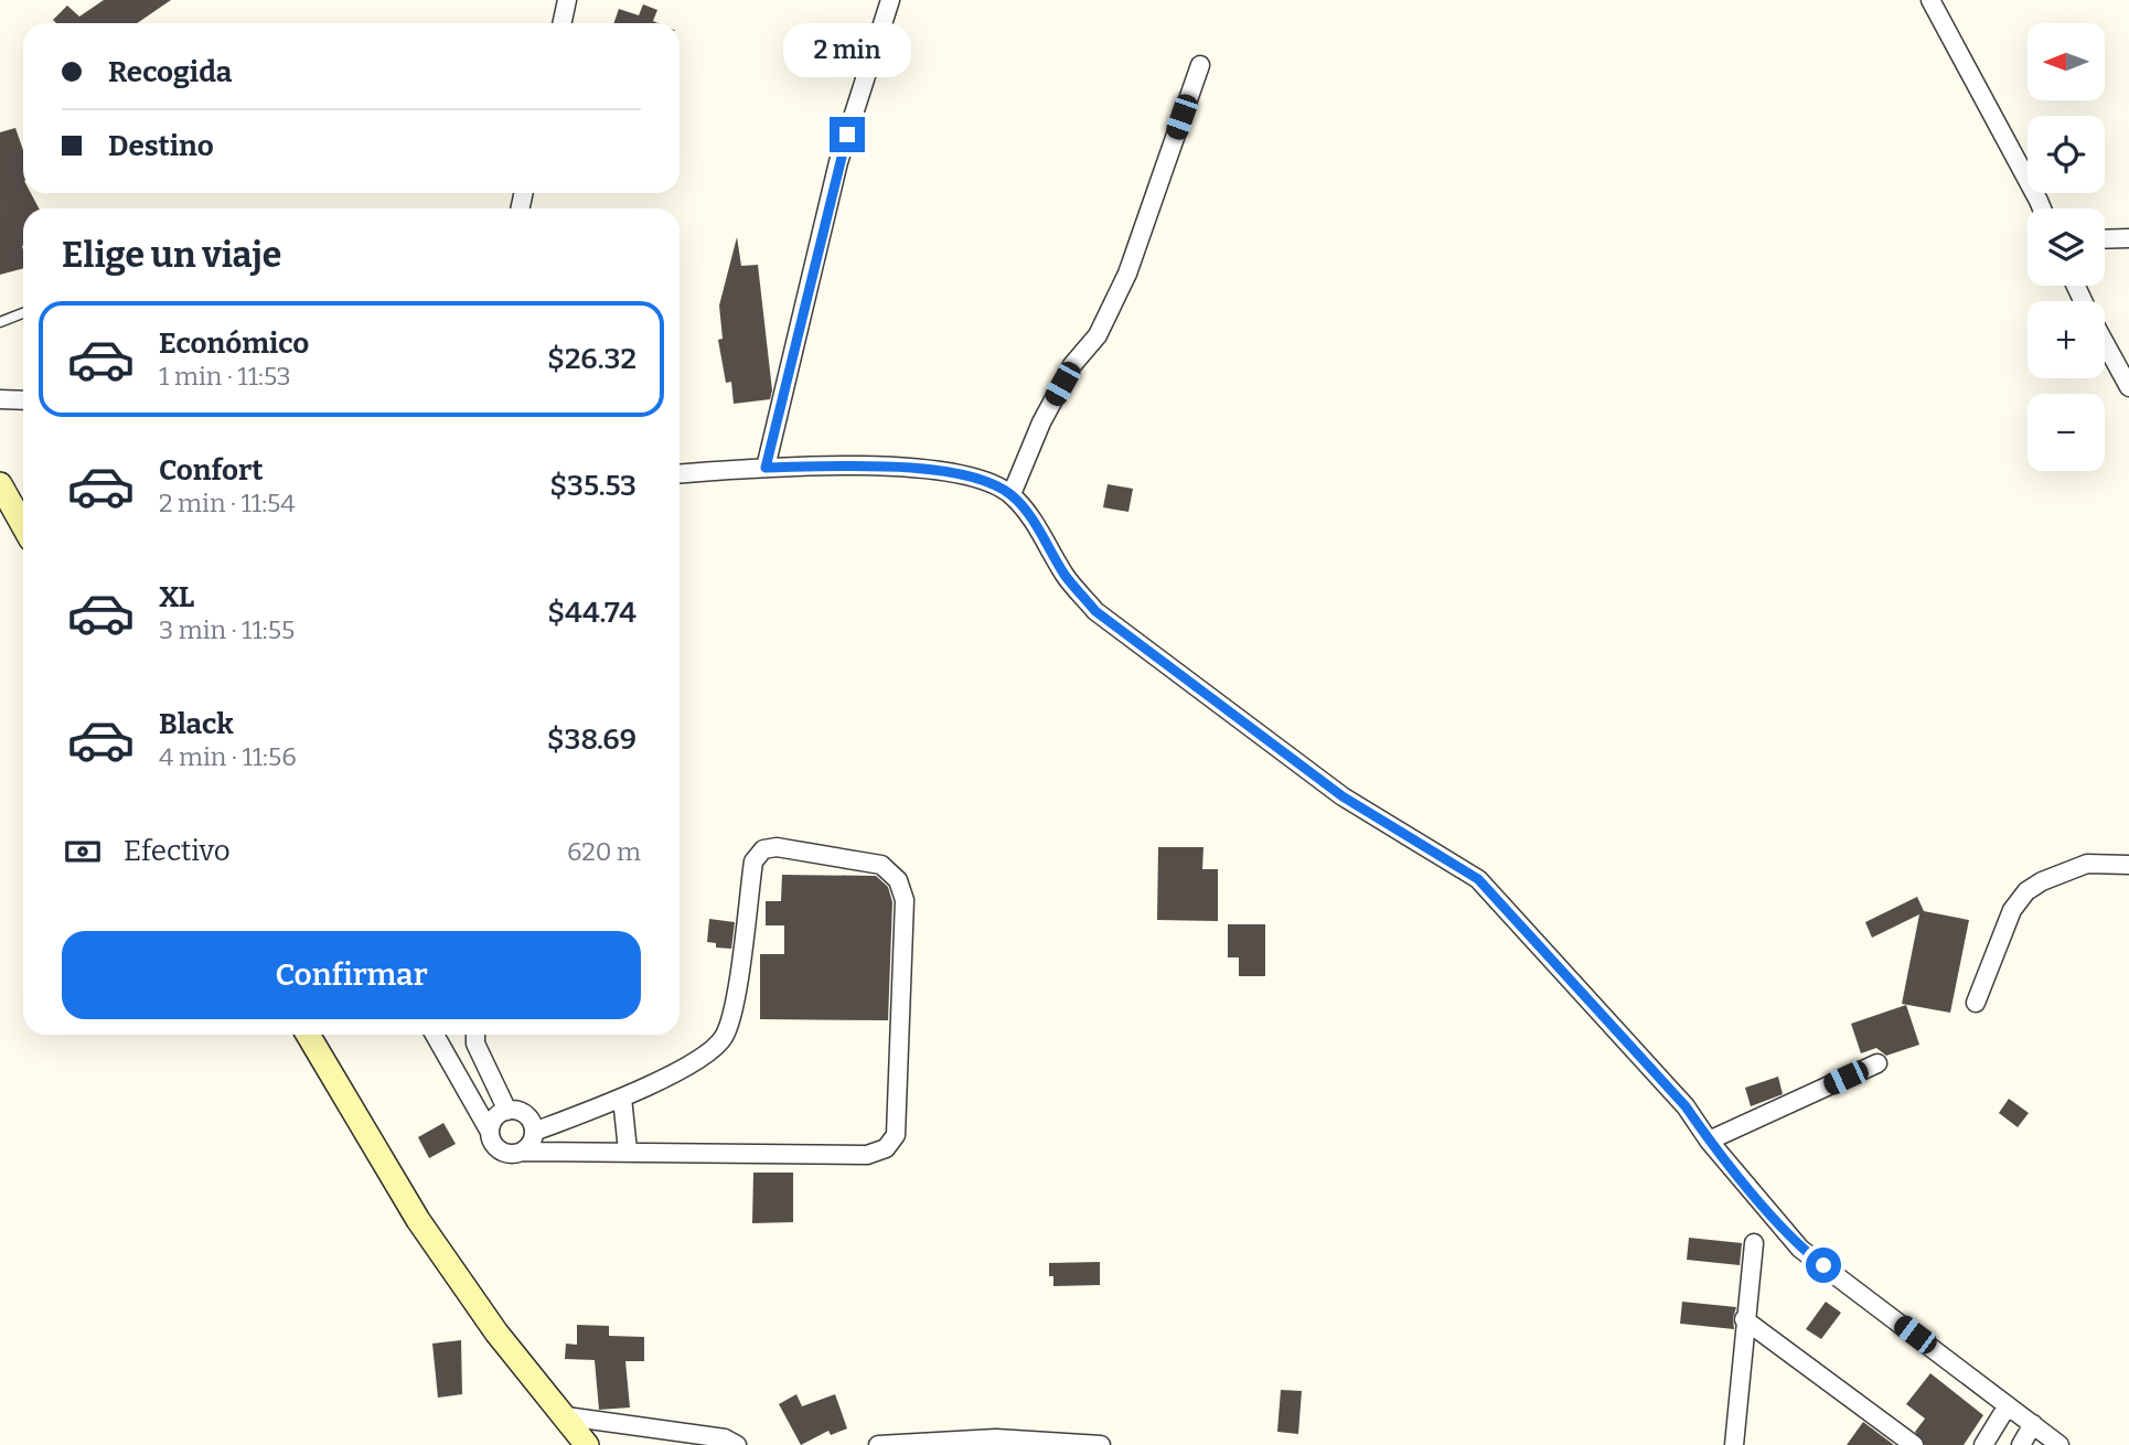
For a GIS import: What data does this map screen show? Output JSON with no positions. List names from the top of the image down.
{
  "north": "left",
  "page": {
    "map_buttons": ["+", "−"],
    "bubble": "2 min",
    "banner": ["Recogida", "Destino"],
    "heading": "Elige un viaje",
    "list": [
      {
        "name": "Económico",
        "note": "1 min · 11:53",
        "value": "$26.32"
      },
      {
        "name": "Confort",
        "note": "2 min · 11:54",
        "value": "$35.53"
      },
      {
        "name": "XL",
        "note": "3 min · 11:55",
        "value": "$44.74"
      },
      {
        "name": "Black",
        "note": "4 min · 11:56",
        "value": "$38.69"
      }
    ],
    "pay": ["Efectivo", "620 m"],
    "buttons": "Confirmar"
  }
}
